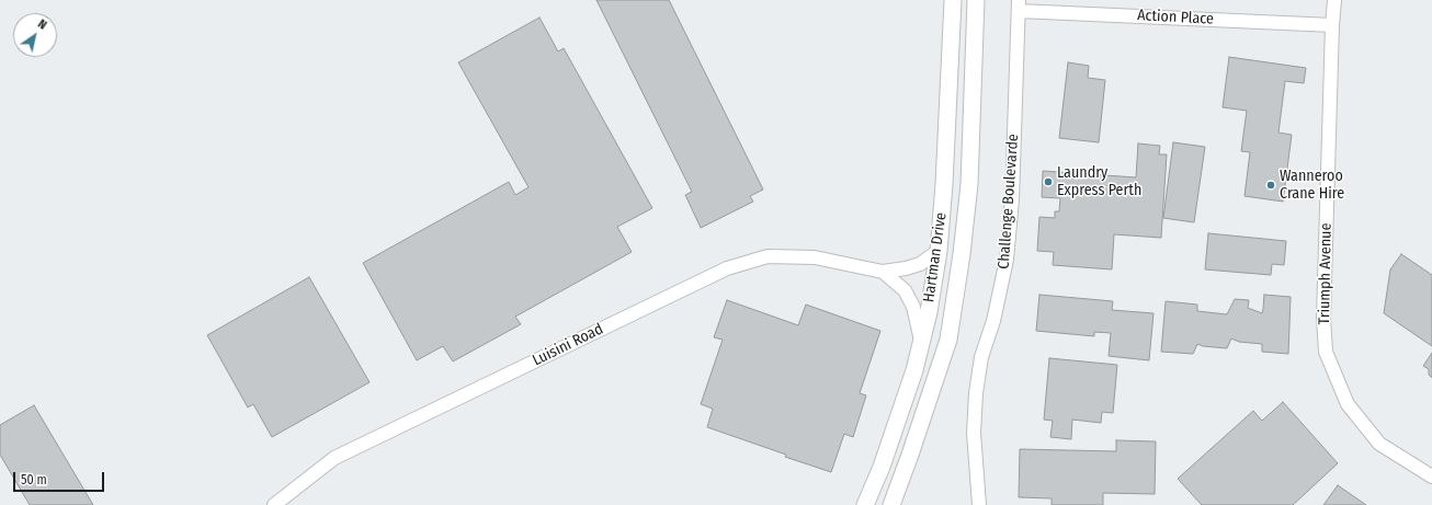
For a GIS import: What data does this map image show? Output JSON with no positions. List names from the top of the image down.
{
  "streets": {
    "main road": ["Hartman Drive"],
    "street": [
      "Action Place",
      "Challenge Boulevarde",
      "Triumph Avenue",
      "Luisini Road"
    ]
  },
  "crossings": [
    ["Action Place", "Challenge Boulevarde"],
    ["Action Place", "Triumph Avenue"],
    ["Hartman Drive", "Luisini Road"]
  ],
  "places": ["Laundry Express Perth", "Wanneroo Crane Hire"],
  "scale_bar": "50 m",
  "north": "top right"
}
